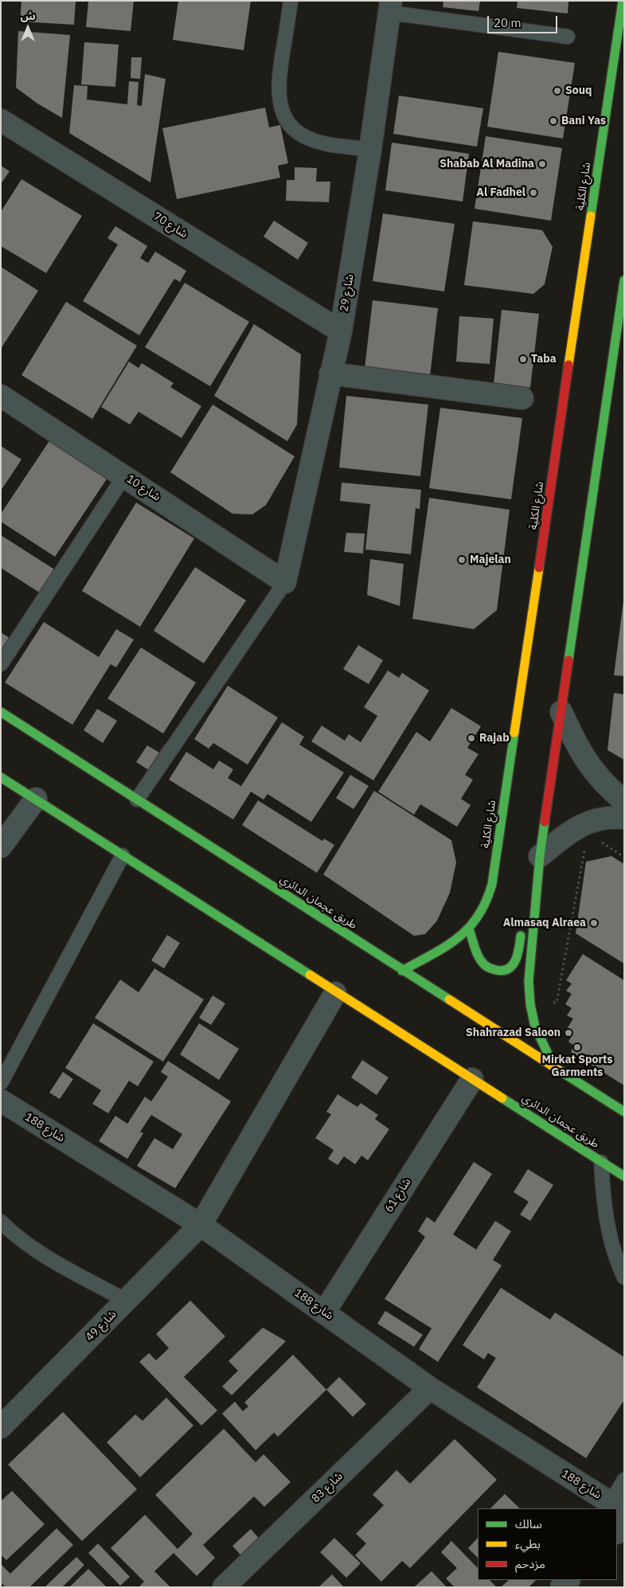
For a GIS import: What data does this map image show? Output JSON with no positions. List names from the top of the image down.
{
  "streets": {
    "main road": ["شارع الكلية", "طريق عجمان الدائري"],
    "street": [
      "شارع 70",
      "شارع 29",
      "شارع 10",
      "شارع 188",
      "شارع 61",
      "شارع 49",
      "شارع 83"
    ]
  },
  "crossings": [
    ["شارع الكلية", "طريق عجمان الدائري"],
    ["شارع 70", "شارع 29"],
    ["شارع 29", "شارع 10"],
    ["طريق عجمان الدائري", "شارع 61"],
    ["طريق عجمان الدائري", "شارع 49"],
    ["شارع 188", "شارع 61"],
    ["شارع 188", "شارع 49"],
    ["شارع 188", "شارع 83"]
  ],
  "places": [
    "Souq",
    "Bani Yas",
    "Shabab Al Madina",
    "Al Fadhel",
    "Taba",
    "Majelan",
    "Rajab",
    "Almasaq Alraea",
    "Shahrazad Saloon",
    "Mirkat Sports Garments"
  ],
  "legend": ["سالك", "بطيء", "مزدحم"],
  "scale_bar": "20 m",
  "north": "top"
}
